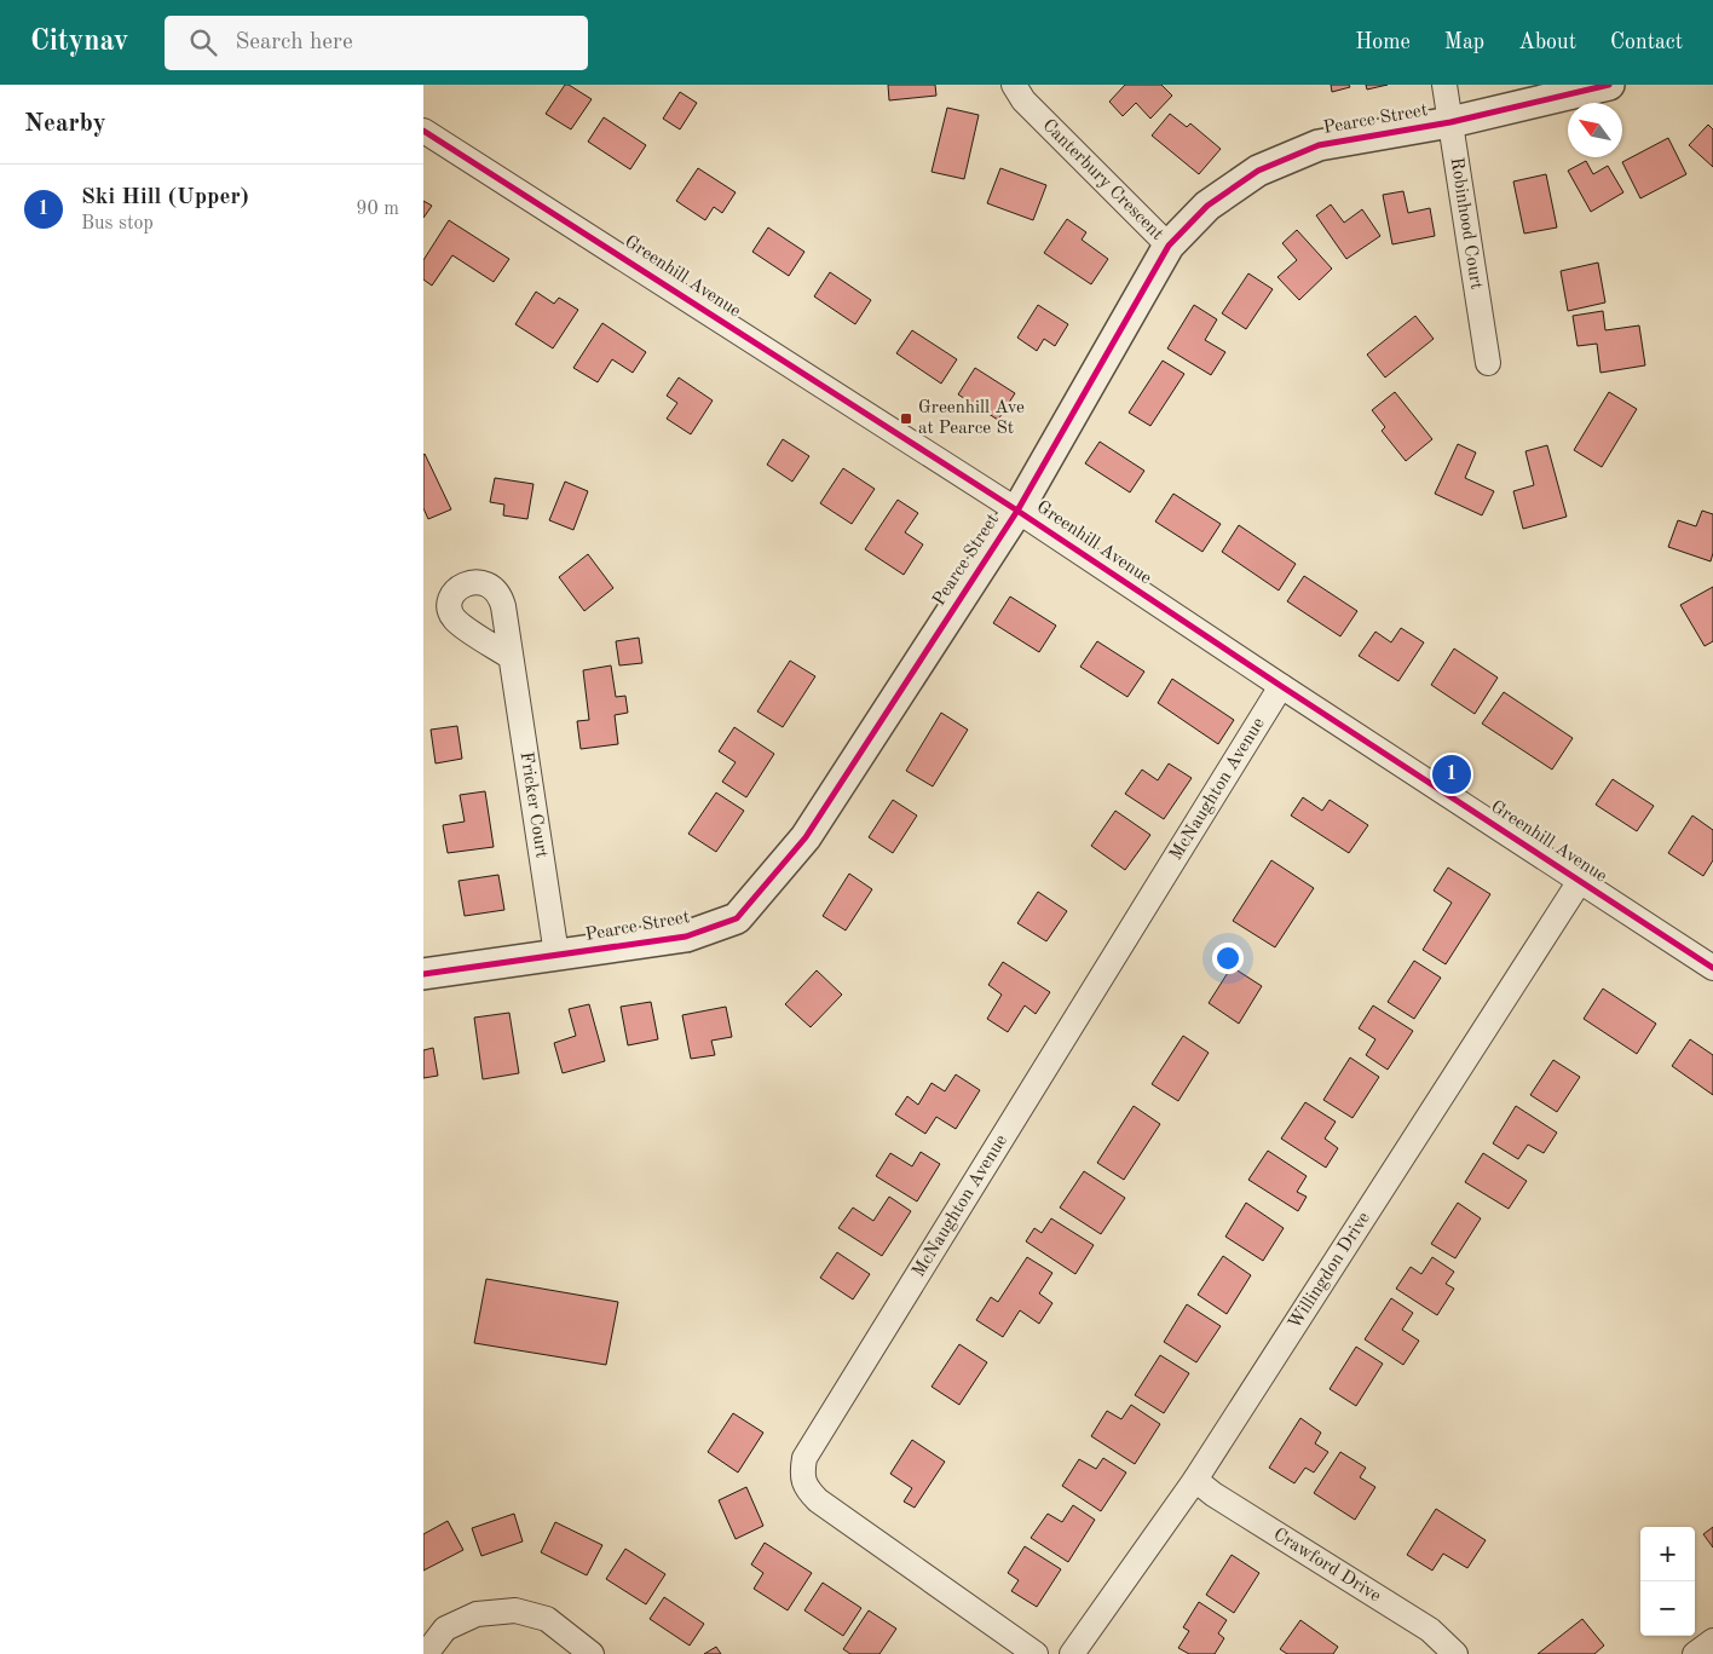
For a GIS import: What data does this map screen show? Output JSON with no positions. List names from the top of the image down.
{
  "streets": {
    "street": [
      "Pearce Street",
      "Canterbury Crescent",
      "Robinhood Court",
      "Greenhill Avenue",
      "McNaughton Avenue",
      "Fricker Court",
      "Willingdon Drive",
      "Crawford Drive"
    ]
  },
  "crossings": [
    ["Pearce Street", "Canterbury Crescent"],
    ["Pearce Street", "Robinhood Court"],
    ["Pearce Street", "Greenhill Avenue"],
    ["Pearce Street", "Fricker Court"],
    ["Greenhill Avenue", "McNaughton Avenue"],
    ["Greenhill Avenue", "Willingdon Drive"],
    ["Willingdon Drive", "Crawford Drive"]
  ],
  "places": {
    "transit": ["Greenhill Ave at Pearce St"]
  },
  "north": "top left",
  "page": {
    "header": "Citynav",
    "search": "Search here",
    "nav": [
      "Home",
      "Map",
      "About",
      "Contact"
    ],
    "heading": "Nearby",
    "list": [
      {
        "mark": "1",
        "name": "Ski Hill (Upper)",
        "note": "Bus stop",
        "value": "90 m"
      }
    ],
    "pins": "1",
    "map_buttons": ["+", "−"]
  }
}
